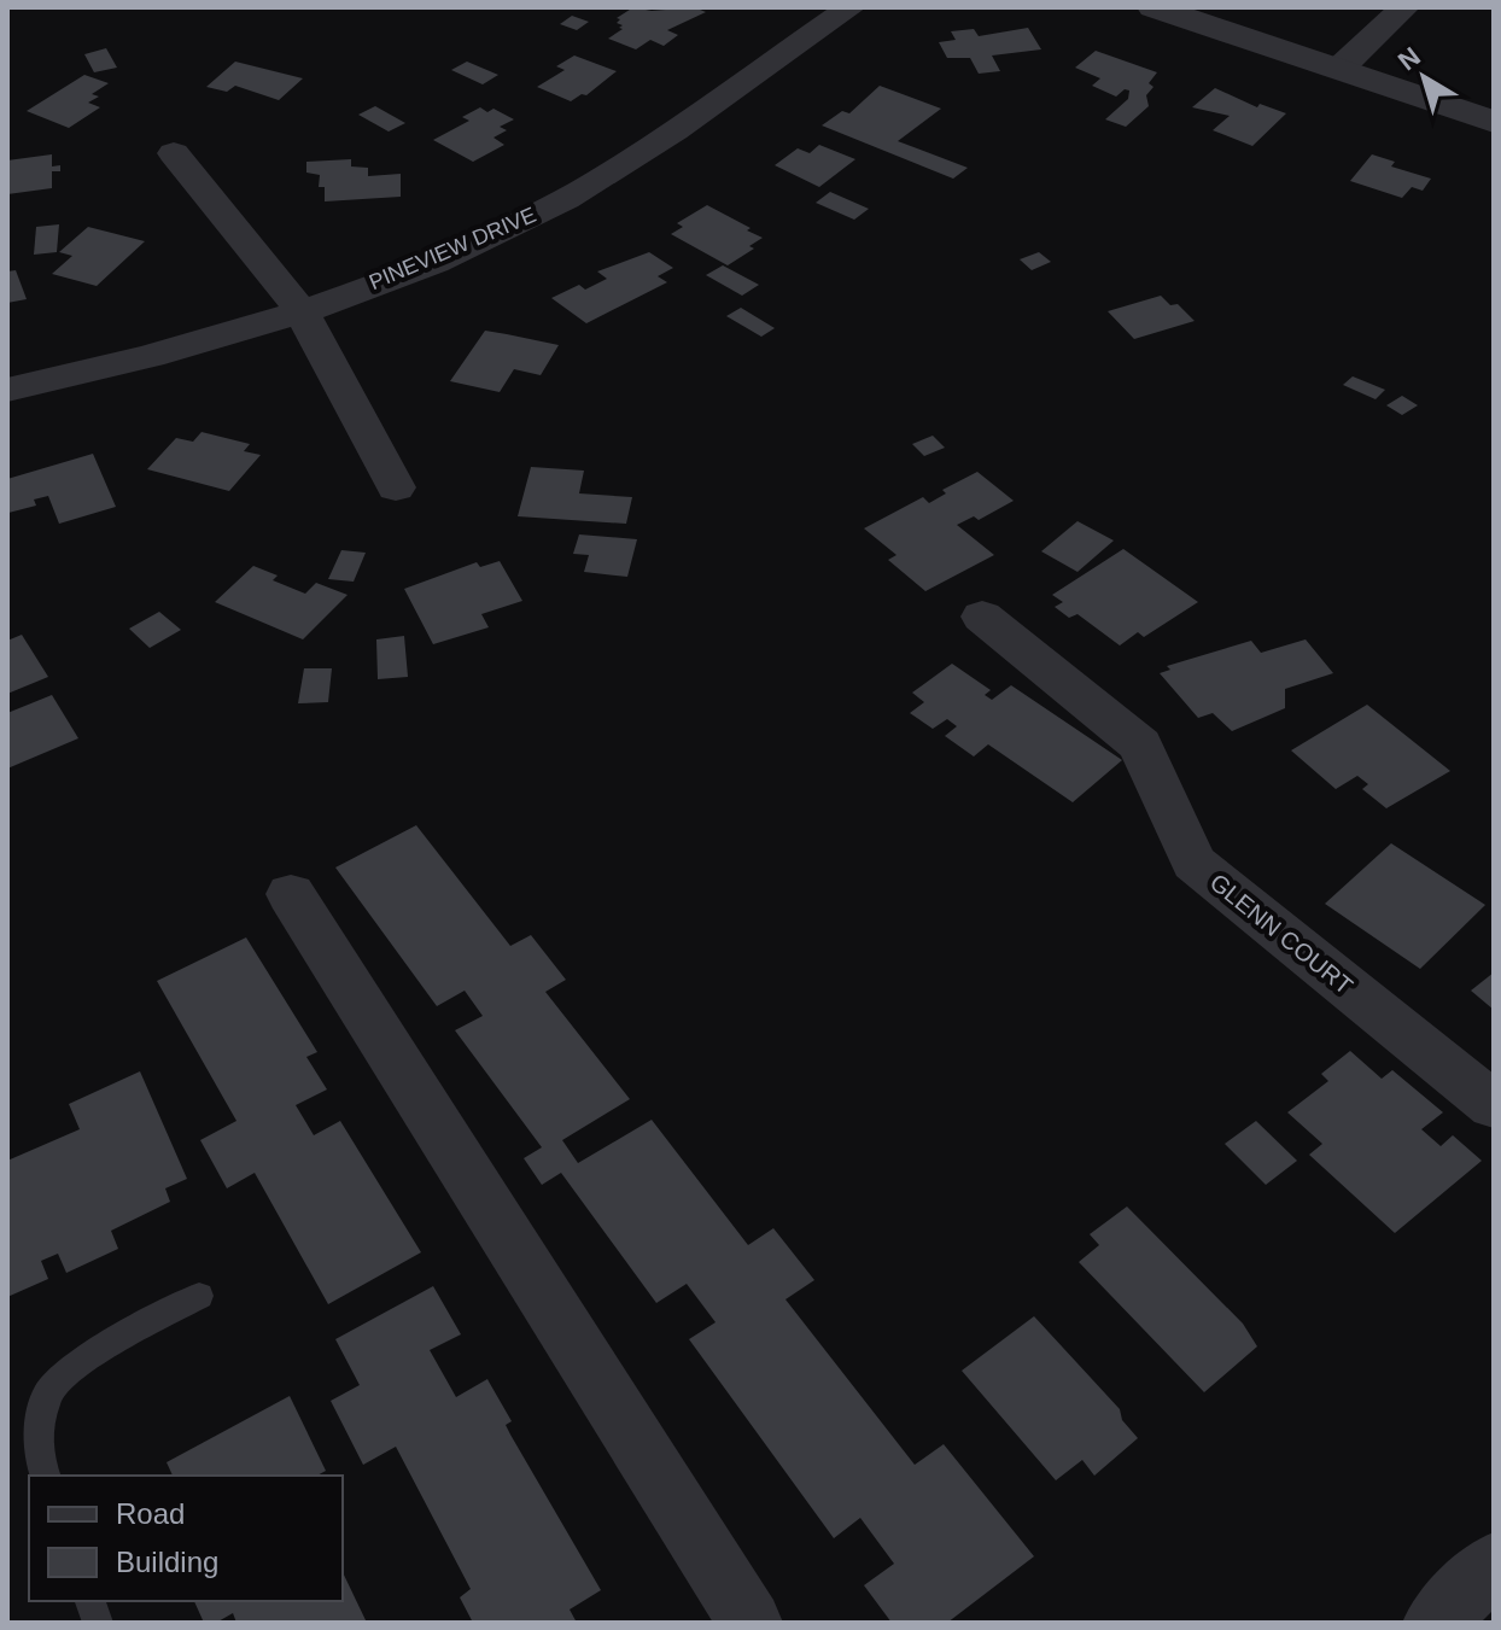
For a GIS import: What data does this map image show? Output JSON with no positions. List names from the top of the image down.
{
  "streets": {
    "street": ["PINEVIEW DRIVE", "GLENN COURT"]
  },
  "legend": ["Road", "Building"],
  "north": "top left"
}
